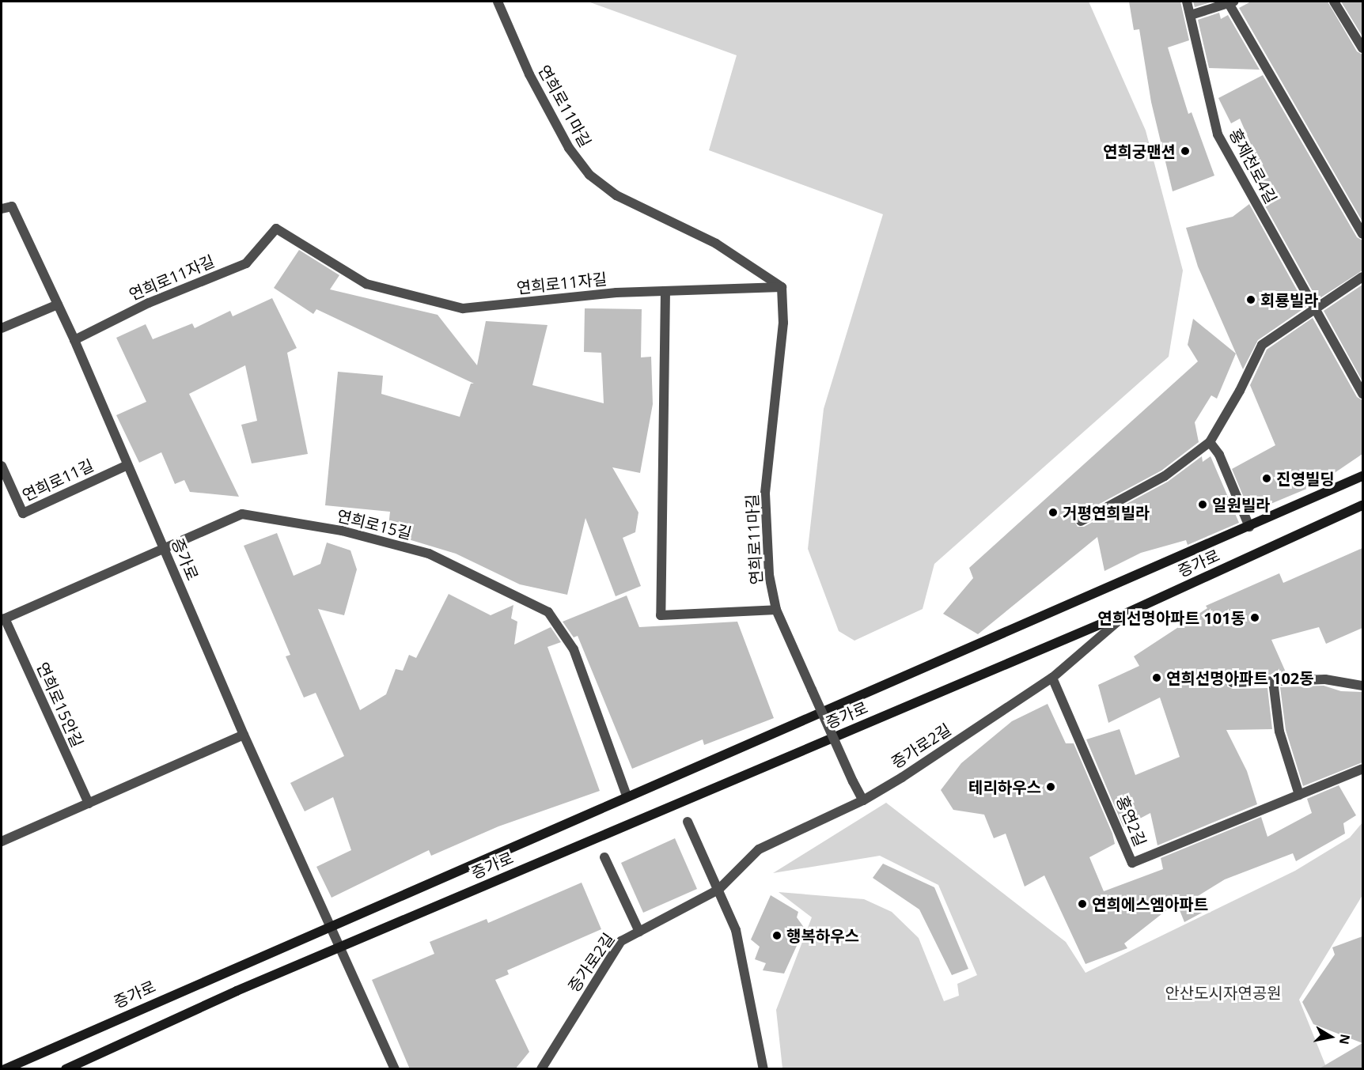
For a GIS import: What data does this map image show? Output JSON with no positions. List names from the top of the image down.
{
  "streets": {
    "main road": ["증가로"],
    "street": [
      "연희로11마길",
      "홍제천로4길",
      "연희로11자길",
      "연희로11길",
      "연희로15길",
      "연희로15안길",
      "증가로2길",
      "홍연2길"
    ]
  },
  "crossings": [
    ["연희로11마길", "증가로2길"],
    ["연희로11자길", "증가로"],
    ["연희로11길", "증가로"],
    ["연희로15길", "증가로"],
    ["연희로15길", "연희로15안길"],
    ["증가로", "증가로2길"],
    ["증가로2길", "홍연2길"]
  ],
  "parks": ["안산도시자연공원"],
  "places": [
    "연희궁맨션",
    "회룡빌라",
    "진영빌딩",
    "일원빌라",
    "거평연희빌라",
    "연희선명아파트 101동",
    "연희선명아파트 102동",
    "테리하우스",
    "연희에스엠아파트",
    "행복하우스"
  ],
  "north": "right"
}
